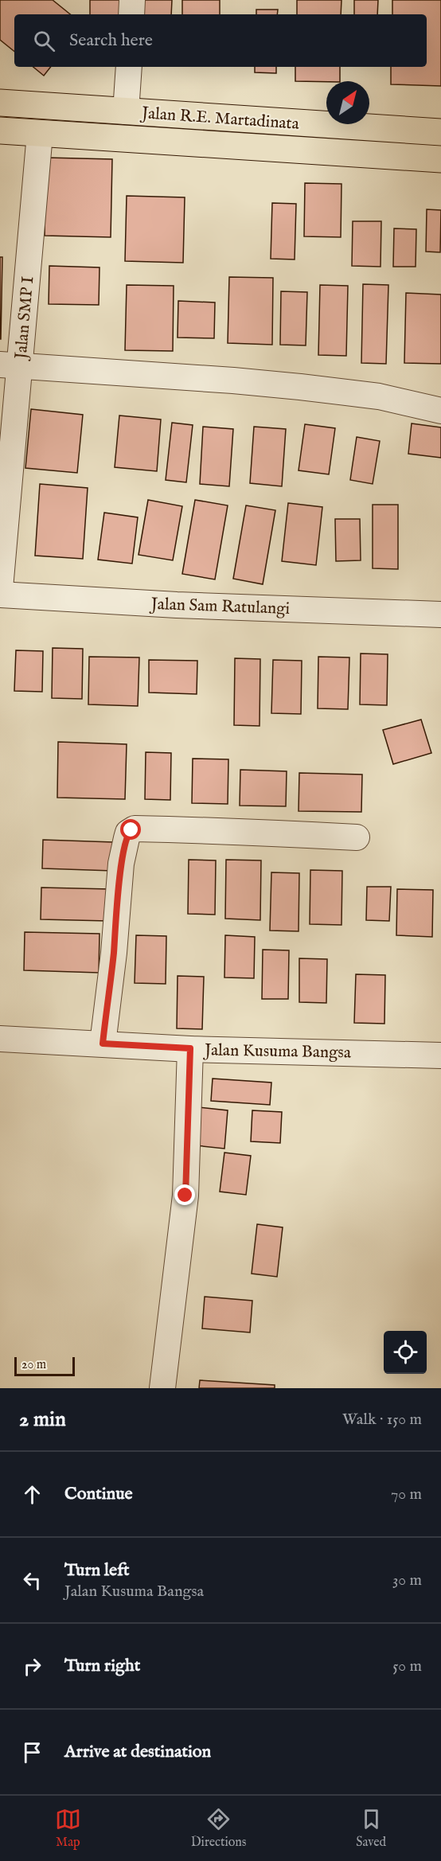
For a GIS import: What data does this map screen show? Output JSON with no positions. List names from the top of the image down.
{
  "streets": {
    "highway": ["Jalan R.E. Martadinata"],
    "street": ["Jalan SMP I", "Jalan Sam Ratulangi", "Jalan Kusuma Bangsa"]
  },
  "crossings": [
    ["Jalan R.E. Martadinata", "Jalan SMP I"]
  ],
  "scale_bar": "20 m",
  "north": "top right",
  "page": {
    "search": "Search here",
    "scale": "20 m",
    "heading": ["2 min", "Walk · 150 m"],
    "list": [
      ["Continue", "70 m"],
      ["Turn left", "Jalan Kusuma Bangsa", "30 m"],
      ["Turn right", "50 m"],
      "Arrive at destination"
    ],
    "nav": ["Map", "Directions", "Saved"]
  }
}
